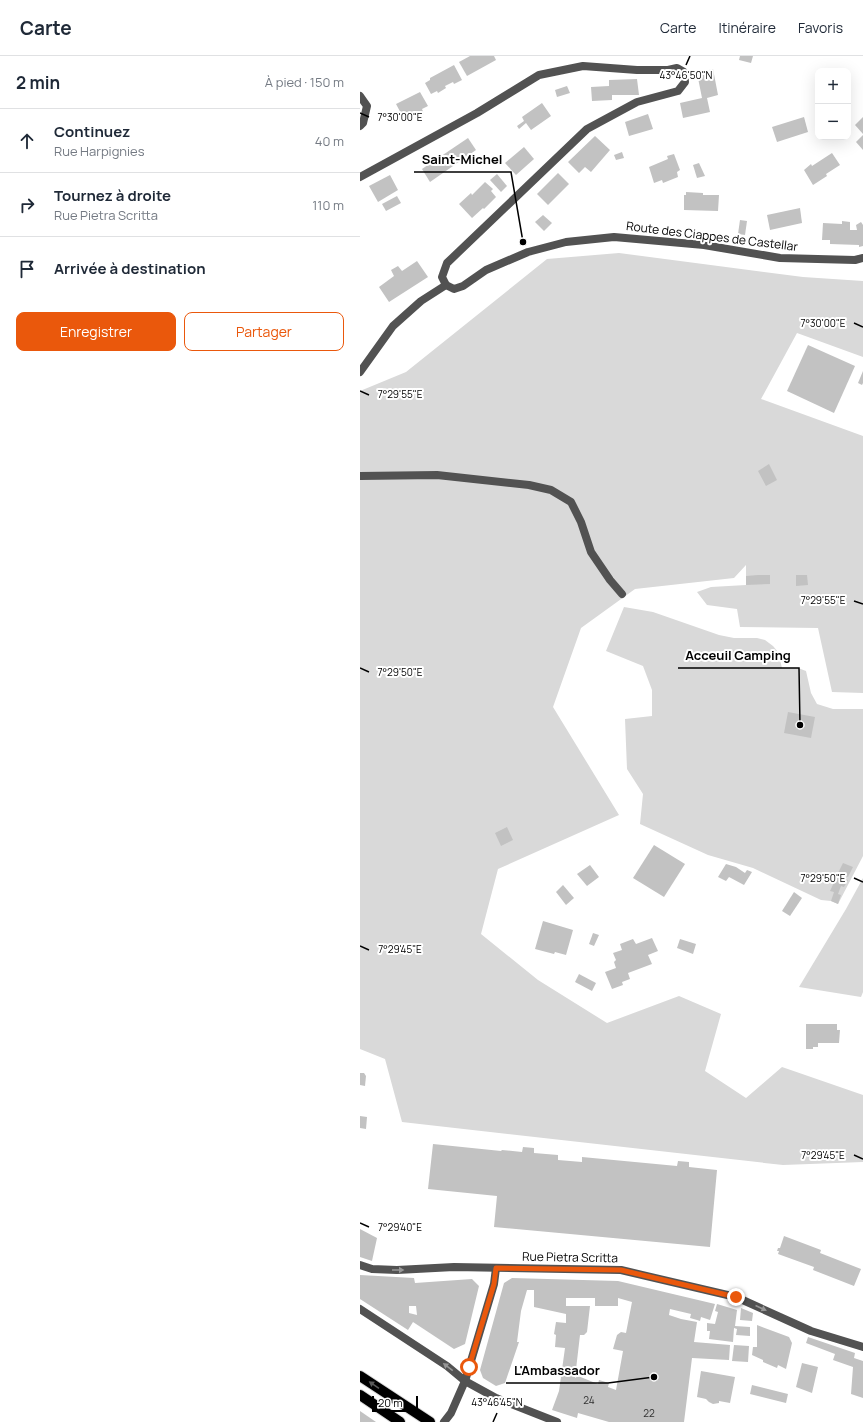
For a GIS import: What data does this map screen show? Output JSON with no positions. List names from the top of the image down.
{
  "streets": {
    "street": ["Route des Ciappes de Castellar", "Rue Pietra Scritta"]
  },
  "one_way": ["Rue Pietra Scritta"],
  "places": ["Saint-Michel", "Acceuil Camping", "L'Ambassador"],
  "house_numbers": ["24", "22"],
  "scale_bar": "20 m",
  "page": {
    "header": "Carte",
    "nav": ["Carte", "Itinéraire", "Favoris"],
    "heading": ["2 min", "À pied · 150 m"],
    "map_buttons": ["+", "−"],
    "list": [
      ["Continuez", "Rue Harpignies", "40 m"],
      ["Tournez à droite", "Rue Pietra Scritta", "110 m"],
      "Arrivée à destination"
    ],
    "buttons": ["Enregistrer", "Partager"],
    "scale": "20 m"
  },
  "coordinates": [
    "43°46'50\"N",
    "7°30'00\"E",
    "7°29'55\"E",
    "7°29'50\"E",
    "7°29'45\"E",
    "7°29'40\"E",
    "43°46'45\"N"
  ]
}
